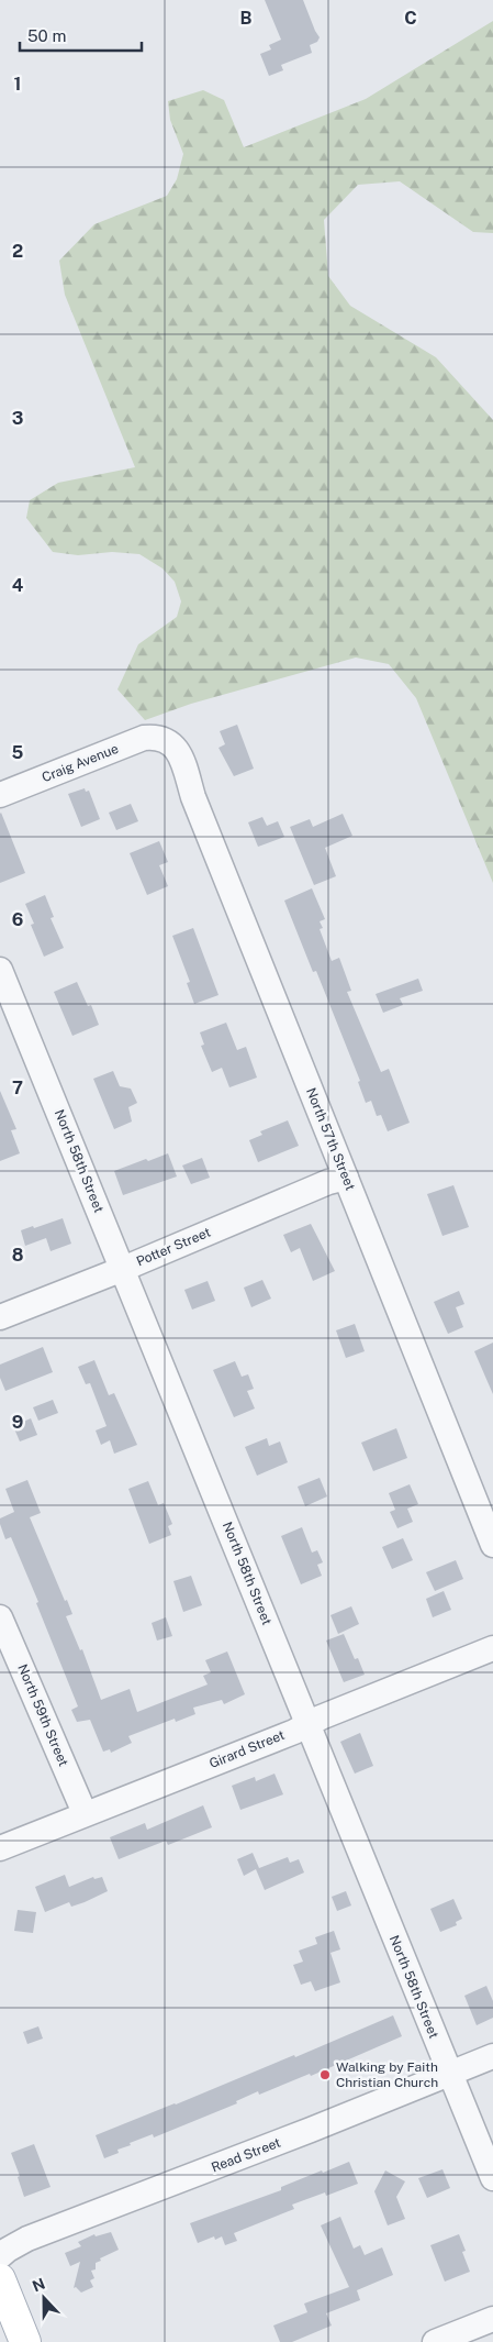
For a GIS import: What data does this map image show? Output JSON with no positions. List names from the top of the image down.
{
  "streets": {
    "street": [
      "Craig Avenue",
      "North 57th Street",
      "North 58th Street",
      "Potter Street",
      "North 59th Street",
      "Girard Street",
      "Read Street"
    ]
  },
  "crossings": [
    ["Craig Avenue", "North 57th Street"],
    ["North 57th Street", "Potter Street"],
    ["North 58th Street", "Potter Street"],
    ["North 58th Street", "Girard Street"],
    ["North 58th Street", "Read Street"],
    ["North 59th Street", "Girard Street"]
  ],
  "places": ["Walking by Faith Christian Church"],
  "scale_bar": "50 m",
  "north": "top",
  "grid": {
    "columns": ["B", "C"],
    "rows": [
      "1",
      "2",
      "3",
      "4",
      "5",
      "6",
      "7",
      "8",
      "9"
    ]
  }
}
